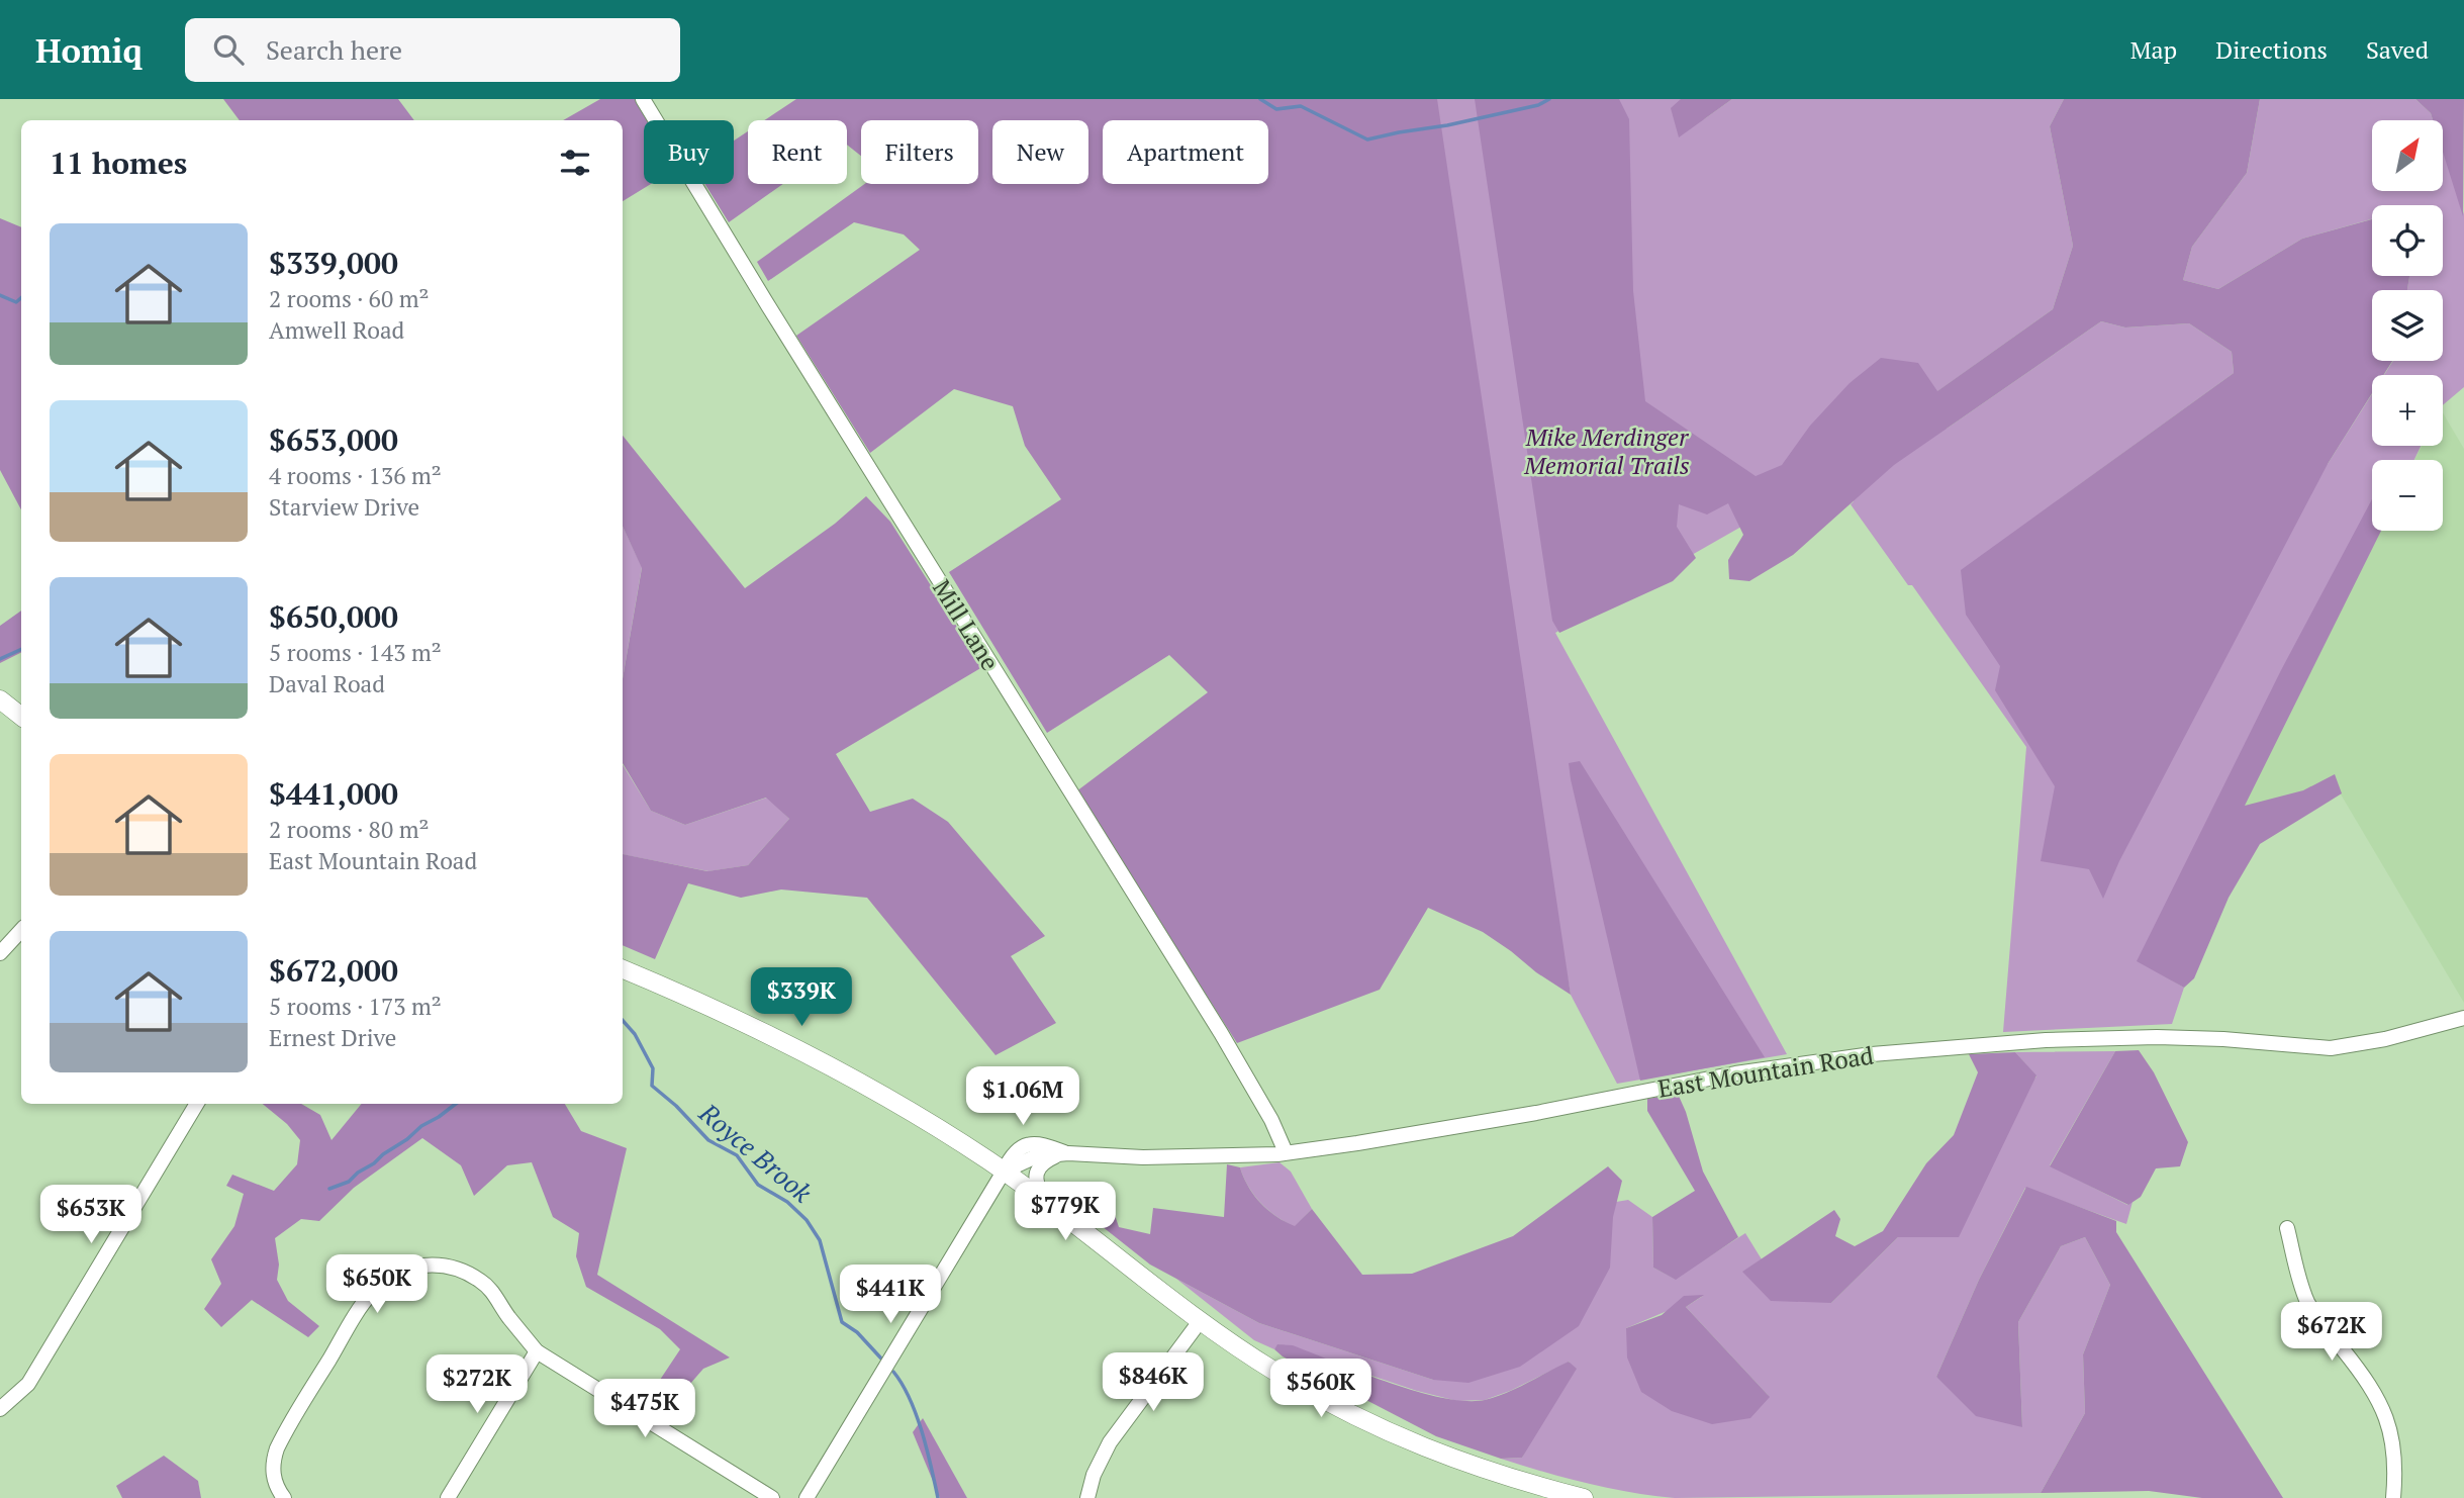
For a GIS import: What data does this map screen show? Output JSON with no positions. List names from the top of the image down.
{
  "streets": {
    "street": ["Mill Lane", "East Mountain Road"]
  },
  "crossings": [
    ["Mill Lane", "East Mountain Road"]
  ],
  "water": ["Royce Brook"],
  "parks": ["Mike Merdinger Memorial Trails"],
  "north": "top right",
  "page": {
    "header": "Homiq",
    "search": "Search here",
    "nav": ["Map", "Directions", "Saved"],
    "map_buttons": ["+", "−"],
    "chip": [
      "Buy",
      "Rent",
      "Filters",
      "New",
      "Apartment"
    ],
    "heading": "11 homes",
    "list": [
      {
        "name": "$339,000",
        "note": "2 rooms · 60 m² · Amwell Road"
      },
      {
        "name": "$653,000",
        "note": "4 rooms · 136 m² · Starview Drive"
      },
      {
        "name": "$650,000",
        "note": "5 rooms · 143 m² · Daval Road"
      },
      {
        "name": "$441,000",
        "note": "2 rooms · 80 m² · East Mountain Road"
      },
      {
        "name": "$672,000",
        "note": "5 rooms · 173 m² · Ernest Drive"
      }
    ],
    "price": [
      "$339K",
      "$1.06M",
      "$779K",
      "$653K",
      "$650K",
      "$441K",
      "$672K",
      "$846K",
      "$272K",
      "$560K",
      "$475K"
    ]
  }
}
